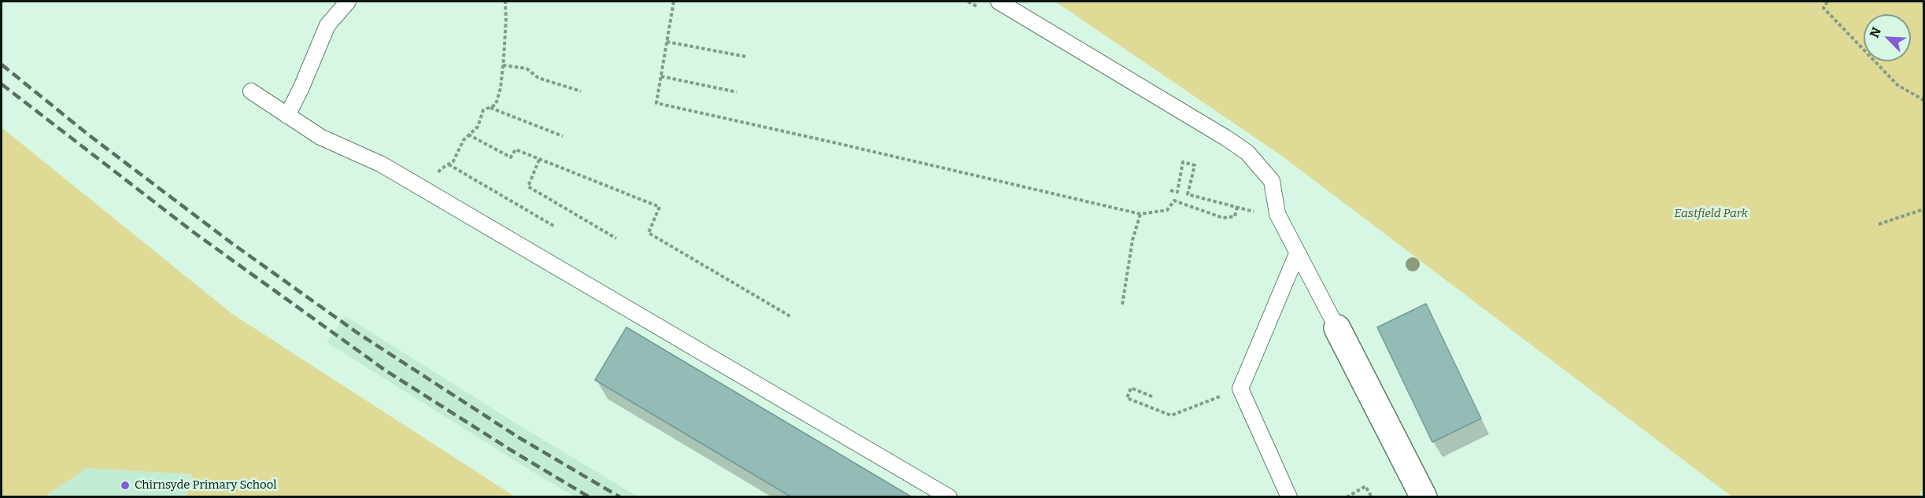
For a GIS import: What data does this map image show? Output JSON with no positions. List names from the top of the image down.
{
  "parks": ["Eastfield Park"],
  "places": ["Chirnsyde Primary School"],
  "north": "top left"
}
